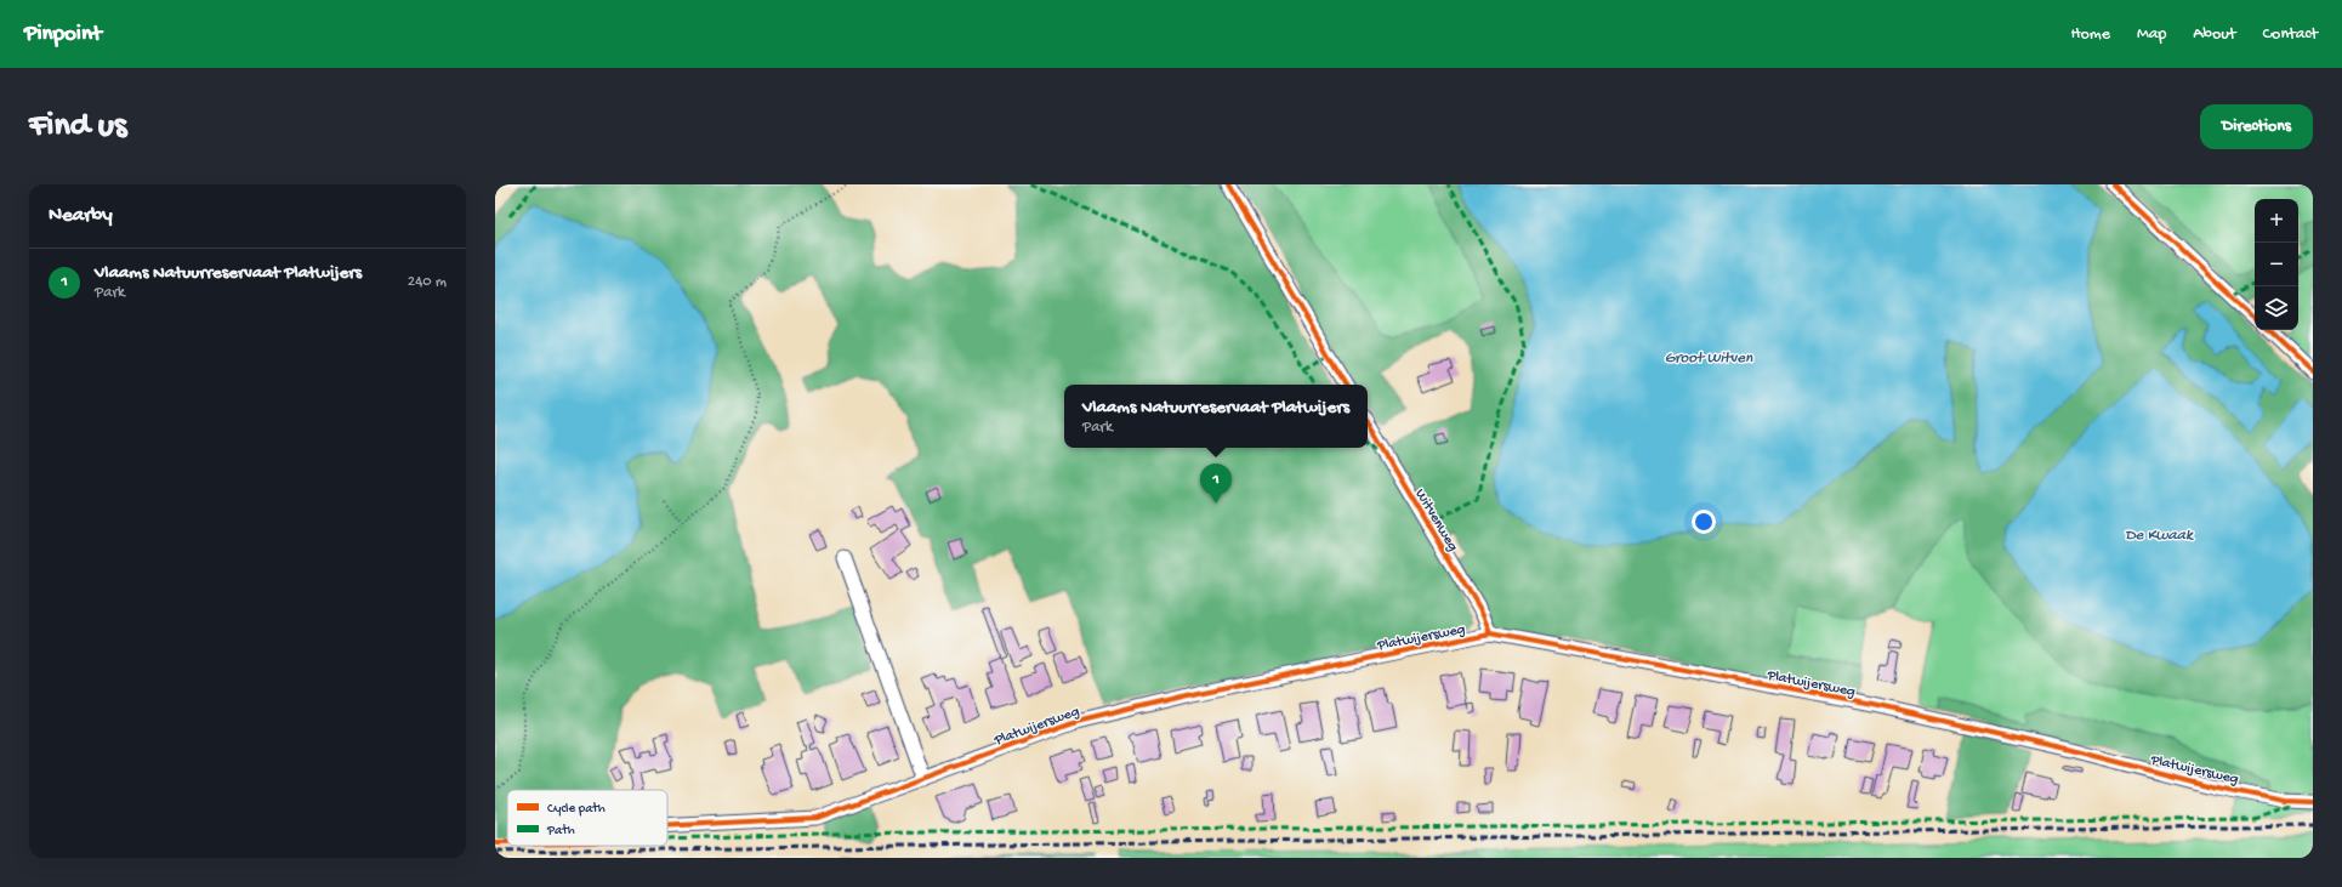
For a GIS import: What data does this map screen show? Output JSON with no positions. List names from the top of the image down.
{
  "streets": {
    "street": ["Witvenweg", "Platwijersweg"]
  },
  "crossings": [
    ["Witvenweg", "Platwijersweg"]
  ],
  "water": ["Groot Witven", "De Kwaak"],
  "legend": ["Cycle path", "Path"],
  "page": {
    "header": "Pinpoint",
    "nav": [
      "Home",
      "Map",
      "About",
      "Contact"
    ],
    "buttons": "Directions",
    "title": "Find us",
    "heading": "Nearby",
    "map_buttons": ["+", "−"],
    "list": [
      {
        "mark": "1",
        "name": "Vlaams Natuurreservaat Platwijers",
        "note": "Park",
        "value": "240 m"
      }
    ],
    "popup": ["Vlaams Natuurreservaat Platwijers", "Park"],
    "pins": "1"
  }
}
